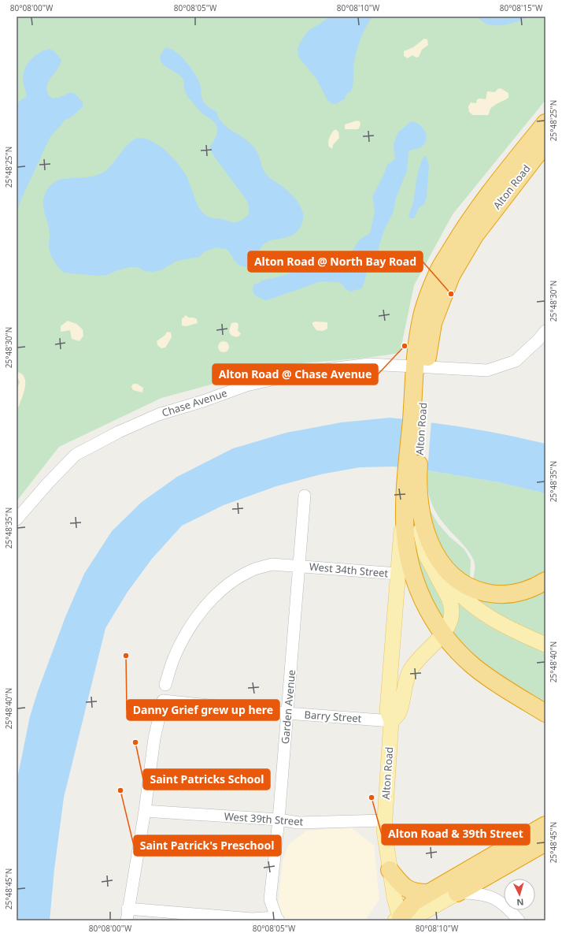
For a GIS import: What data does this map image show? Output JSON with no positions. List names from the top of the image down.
{
  "streets": {
    "highway": ["Alton Road"],
    "street": [
      "Chase Avenue",
      "West 34th Street",
      "Garden Avenue",
      "Barry Street",
      "West 39th Street"
    ]
  },
  "crossings": [
    ["Alton Road", "Chase Avenue"],
    ["Alton Road", "West 34th Street"],
    ["Alton Road", "Barry Street"],
    ["Alton Road", "West 39th Street"],
    ["West 34th Street", "Garden Avenue"],
    ["Garden Avenue", "Barry Street"],
    ["Garden Avenue", "West 39th Street"],
    ["Barry Street", "West 39th Street"]
  ],
  "places": [
    "Alton Road @ North Bay Road",
    "Alton Road @ Chase Avenue",
    "Danny Grief grew up here",
    "Saint Patricks School",
    "Saint Patrick's Preschool",
    "Alton Road & 39th Street"
  ],
  "north": "bottom",
  "coordinates": [
    "80°08'00\"W",
    "80°08'05\"W",
    "80°08'10\"W",
    "80°08'15\"W",
    "25°48'25\"N",
    "25°48'30\"N",
    "25°48'35\"N",
    "25°48'40\"N",
    "25°48'45\"N"
  ]
}
